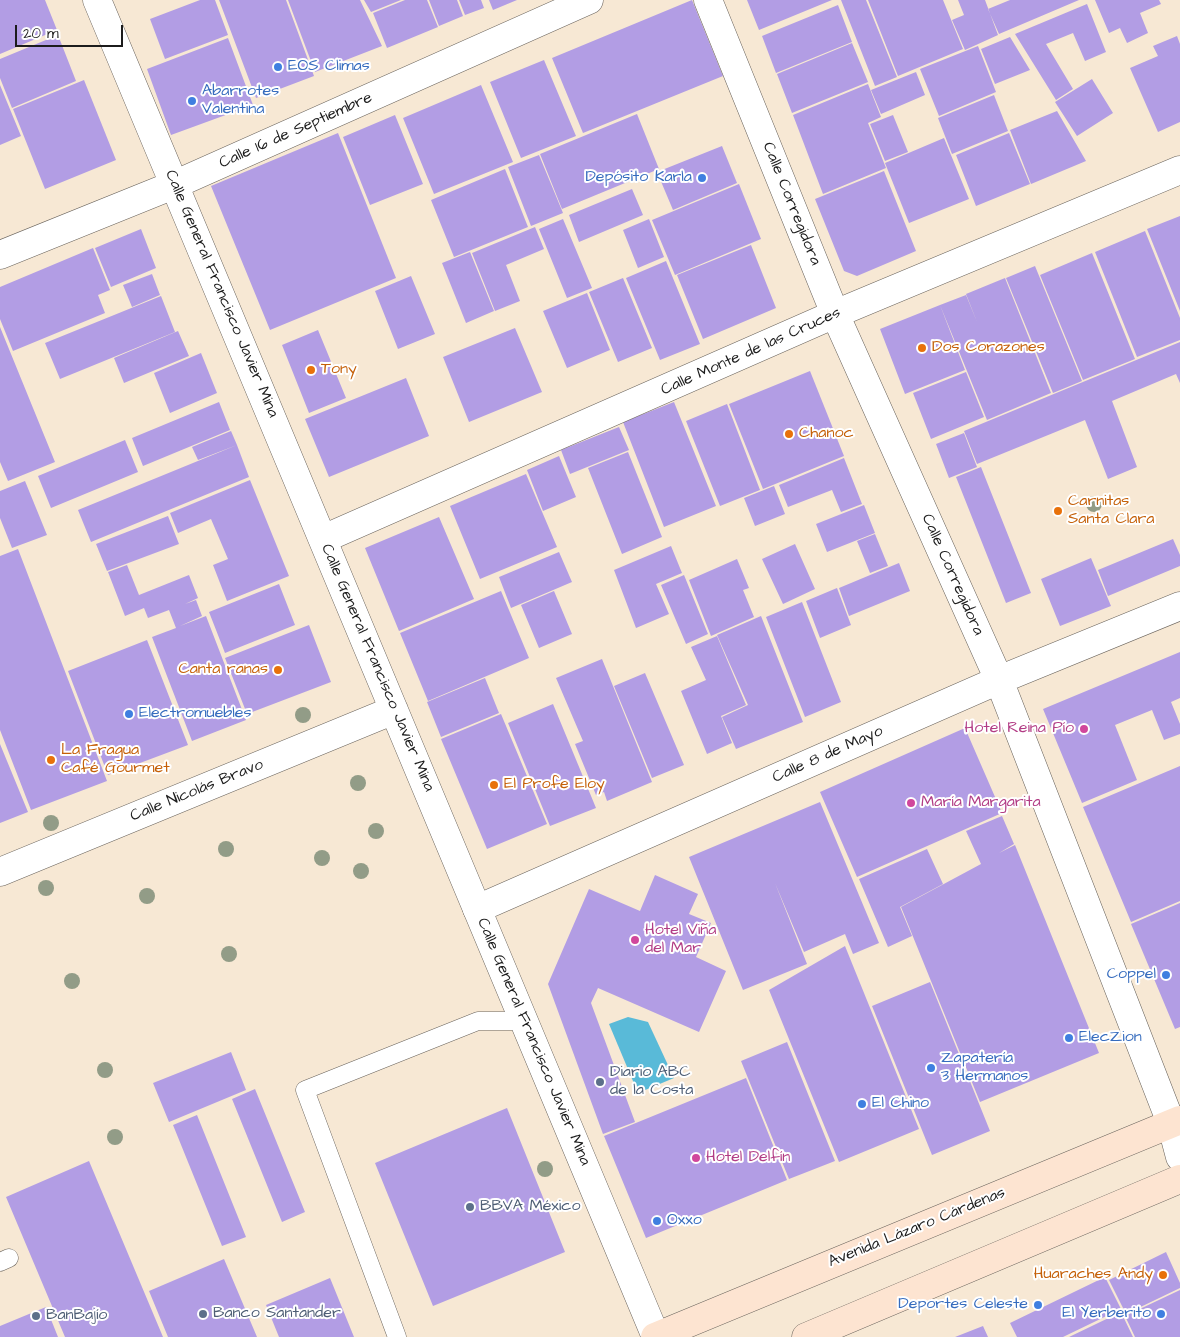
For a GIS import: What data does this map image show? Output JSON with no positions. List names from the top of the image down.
{
  "streets": {
    "main road": ["Avenida Lázaro Cárdenas"],
    "street": [
      "Calle 16 de Septiembre",
      "Calle Corregidora",
      "Calle General Francisco Javier Mina",
      "Calle Monte de las Cruces",
      "Calle 8 de Mayo",
      "Calle Nicolás Bravo"
    ]
  },
  "crossings": [
    ["Calle 16 de Septiembre", "Calle General Francisco Javier Mina"],
    ["Calle Corregidora", "Calle Monte de las Cruces"],
    ["Calle Corregidora", "Calle 8 de Mayo"],
    ["Calle Corregidora", "Avenida Lázaro Cárdenas"],
    ["Calle General Francisco Javier Mina", "Calle Monte de las Cruces"],
    ["Calle General Francisco Javier Mina", "Calle 8 de Mayo"],
    ["Calle General Francisco Javier Mina", "Calle Nicolás Bravo"],
    ["Calle General Francisco Javier Mina", "Avenida Lázaro Cárdenas"]
  ],
  "places": [
    "EOS Climas",
    "Abarrotes Valentina",
    "Depósito Karla",
    "Dos Corazones",
    "Tony",
    "Chanoc",
    "Carnitas Santa Clara",
    "Canta ranas",
    "Electromuebles",
    "Hotel Reina Pío",
    "La Fragua Café Gourmet",
    "El Profe Eloy",
    "María Margarita",
    "Hotel Viña del Mar",
    "Coppel",
    "ElecZion",
    "Zapatería 3 Hermanos",
    "Diario ABC de la Costa",
    "El Chino",
    "Hotel Delfín",
    "BBVA México",
    "Oxxo",
    "Huaraches Andy",
    "Deportes Celeste",
    "Banco Santander",
    "El Yerberito",
    "BanBajío"
  ],
  "scale_bar": "20 m"
}
